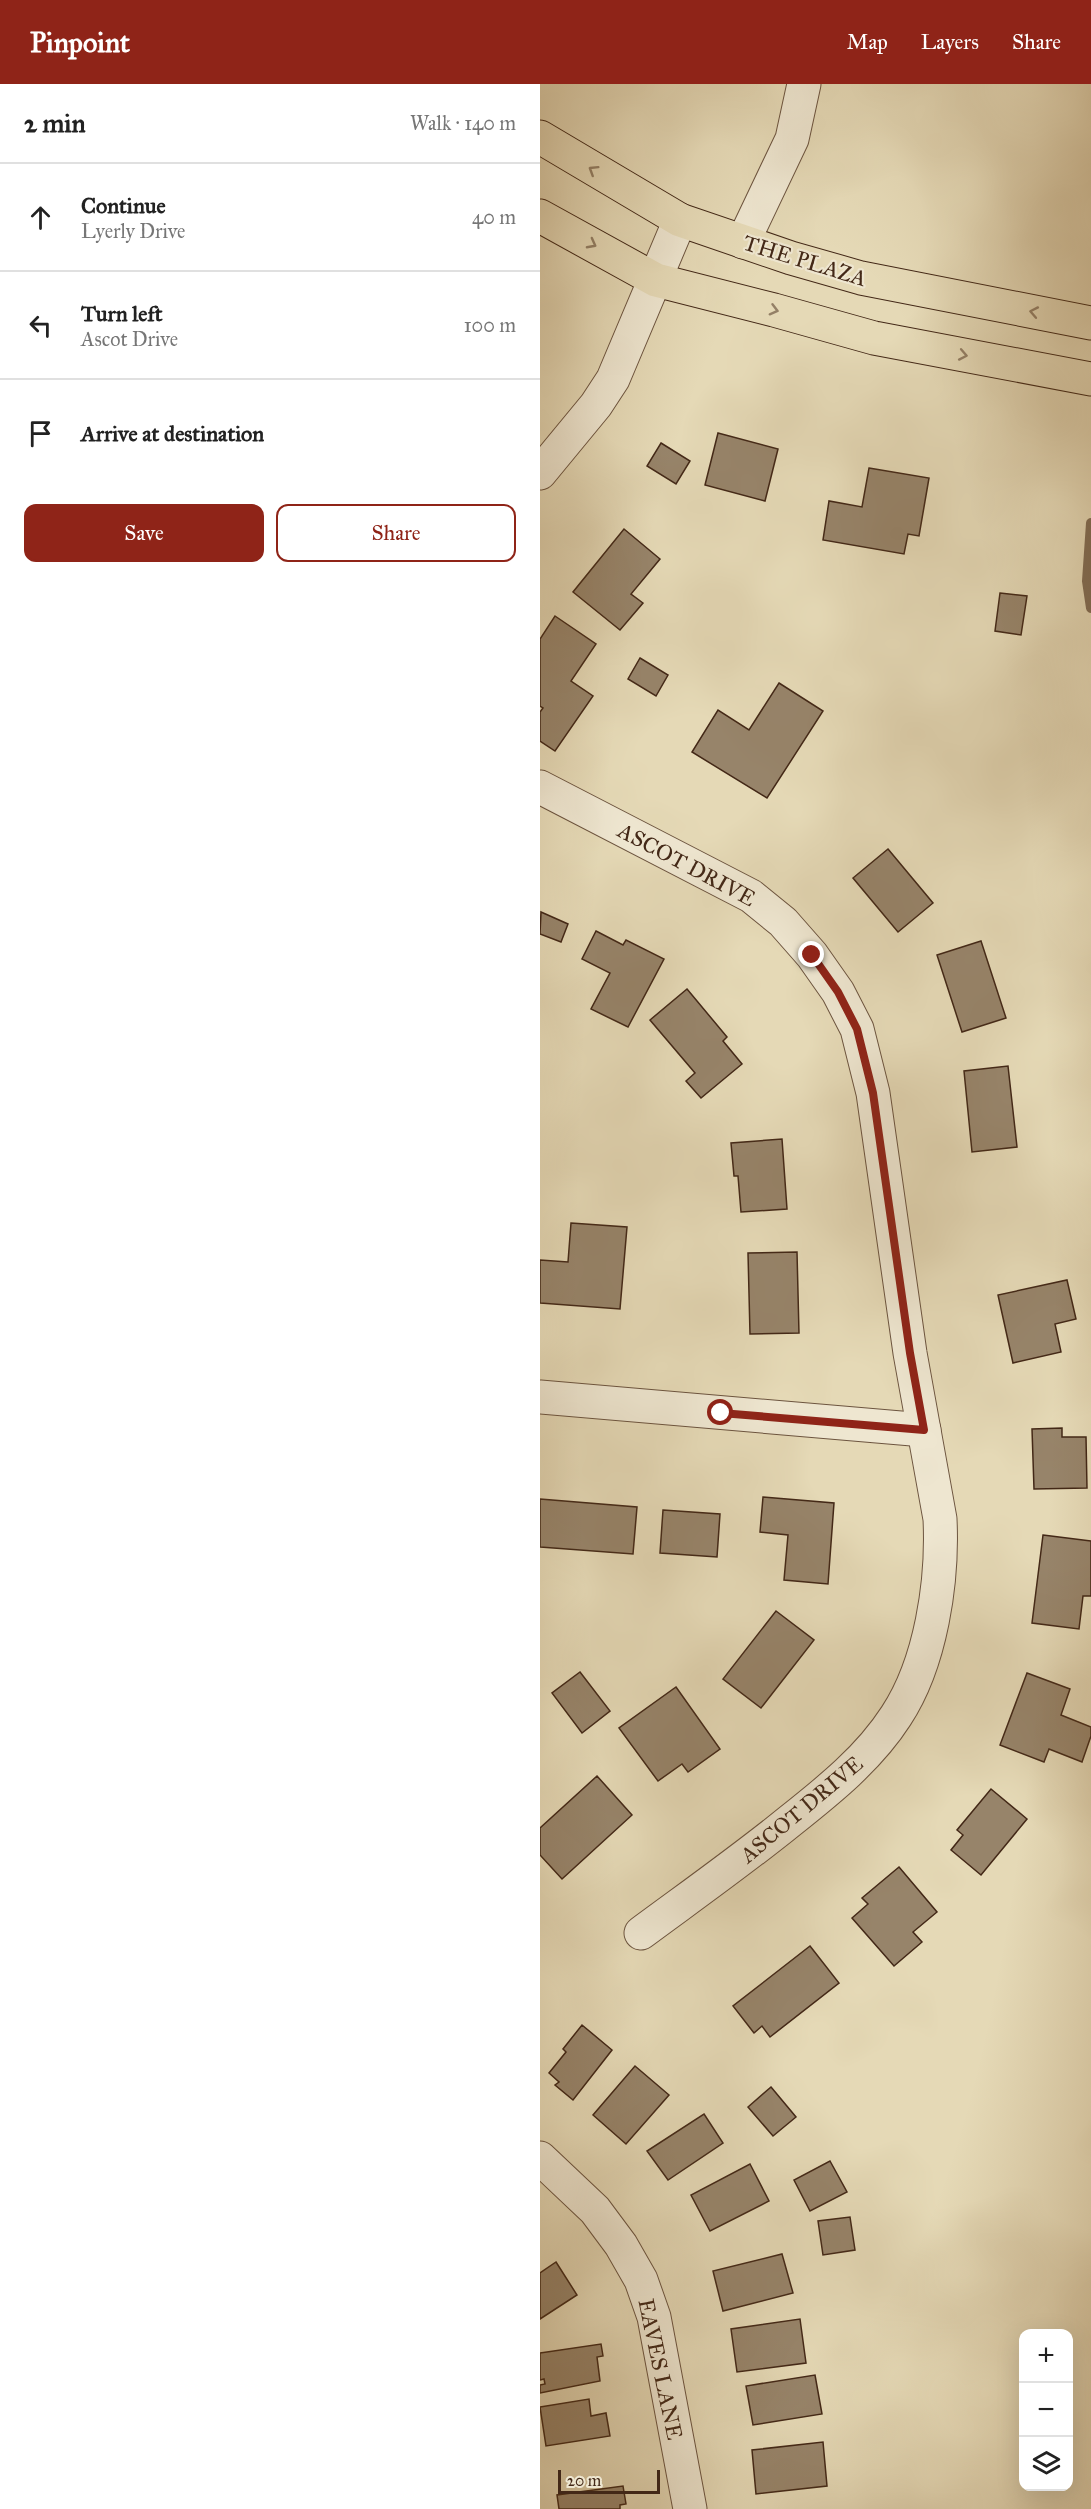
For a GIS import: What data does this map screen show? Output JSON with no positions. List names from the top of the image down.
{
  "streets": {
    "main road": ["THE PLAZA"],
    "street": ["ASCOT DRIVE", "EAVES LANE"]
  },
  "scale_bar": "20 m",
  "page": {
    "header": "Pinpoint",
    "nav": ["Map", "Layers", "Share"],
    "heading": ["2 min", "Walk · 140 m"],
    "list": [
      ["Continue", "Lyerly Drive", "40 m"],
      ["Turn left", "Ascot Drive", "100 m"],
      "Arrive at destination"
    ],
    "buttons": ["Save", "Share"],
    "map_buttons": ["+", "−"],
    "scale": "20 m"
  }
}
